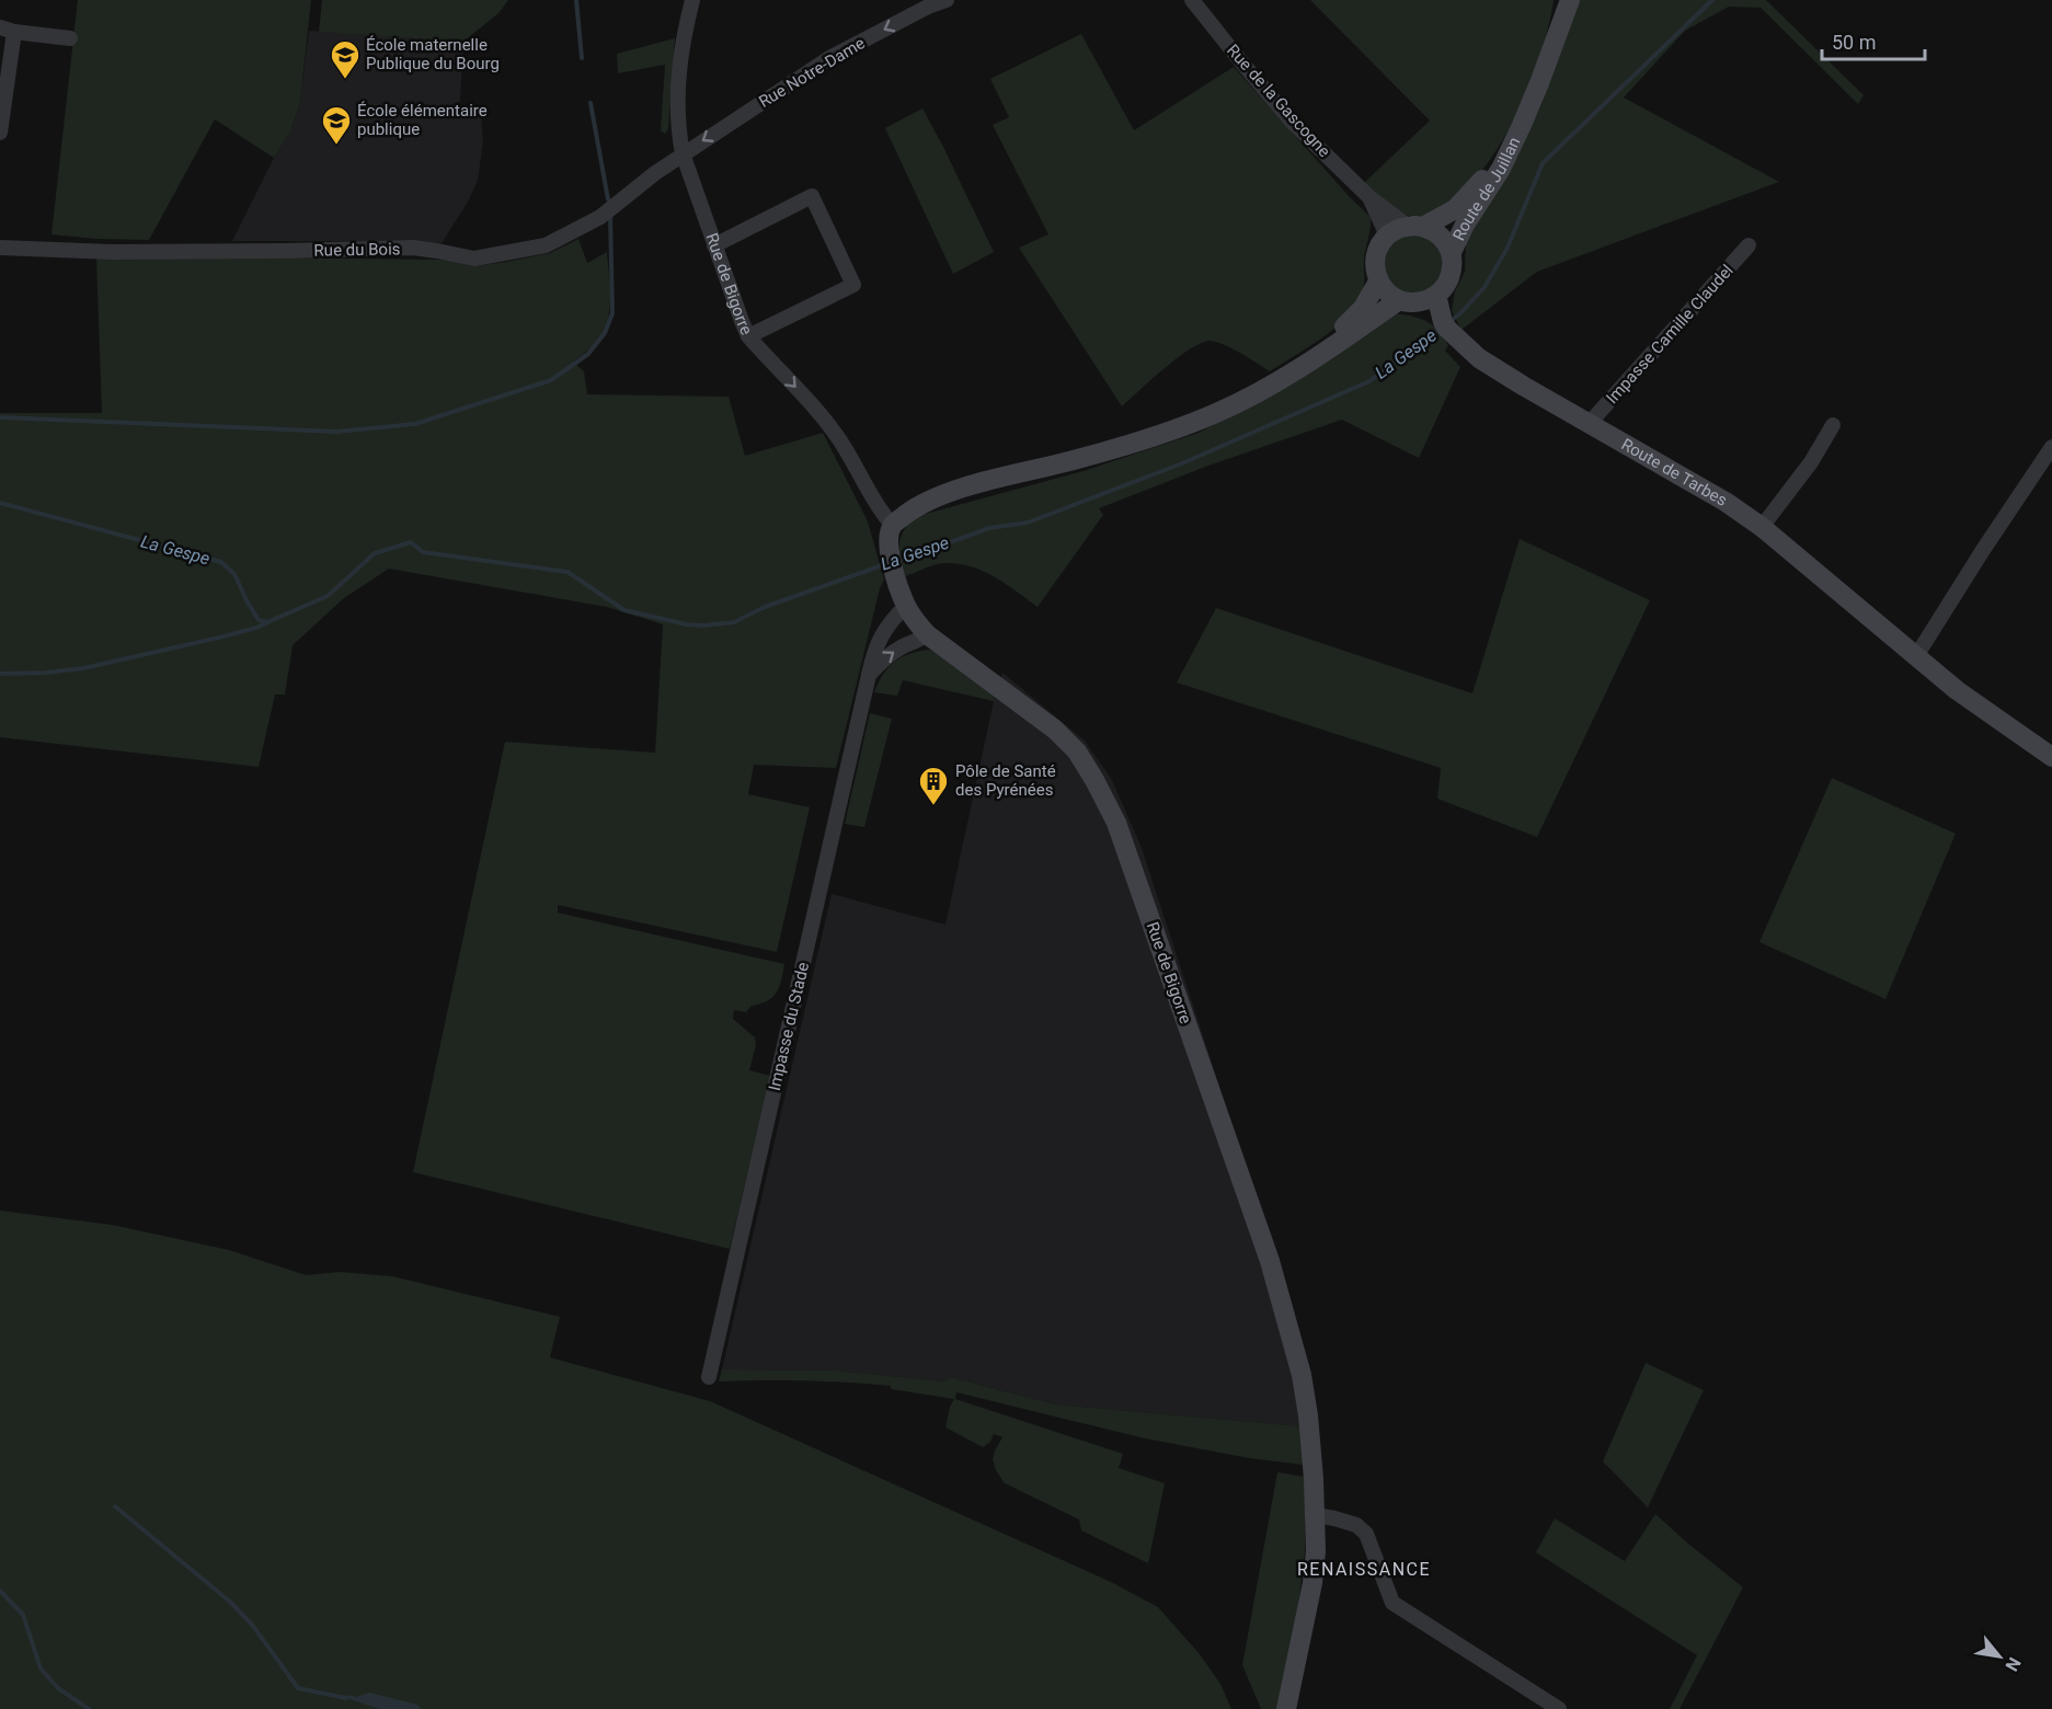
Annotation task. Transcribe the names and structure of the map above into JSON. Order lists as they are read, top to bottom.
{
  "streets": {
    "main road": ["Route de Juillan", "Rue de Bigorre", "Route de Tarbes"],
    "street": [
      "Rue Notre-Dame",
      "Rue de la Gascogne",
      "Rue du Bois",
      "Impasse Camille Claudel",
      "Impasse du Stade"
    ]
  },
  "crossings": [
    ["Rue Notre-Dame", "Rue du Bois"],
    ["Rue Notre-Dame", "Rue de Bigorre"],
    ["Rue de la Gascogne", "Route de Juillan"],
    ["Rue de la Gascogne", "Route de Tarbes"],
    ["Route de Juillan", "Route de Tarbes"],
    ["Rue du Bois", "Rue de Bigorre"],
    ["Rue de Bigorre", "Impasse du Stade"],
    ["Impasse Camille Claudel", "Route de Tarbes"]
  ],
  "one_way": ["Rue Notre-Dame"],
  "districts": ["RENAISSANCE"],
  "water": ["La Gespe"],
  "places": {
    "school or university": ["École maternelle Publique du Bourg", "École élémentaire publique"],
    "building": ["Pôle de Santé des Pyrénées"]
  },
  "scale_bar": "50 m",
  "north": "bottom right"
}
